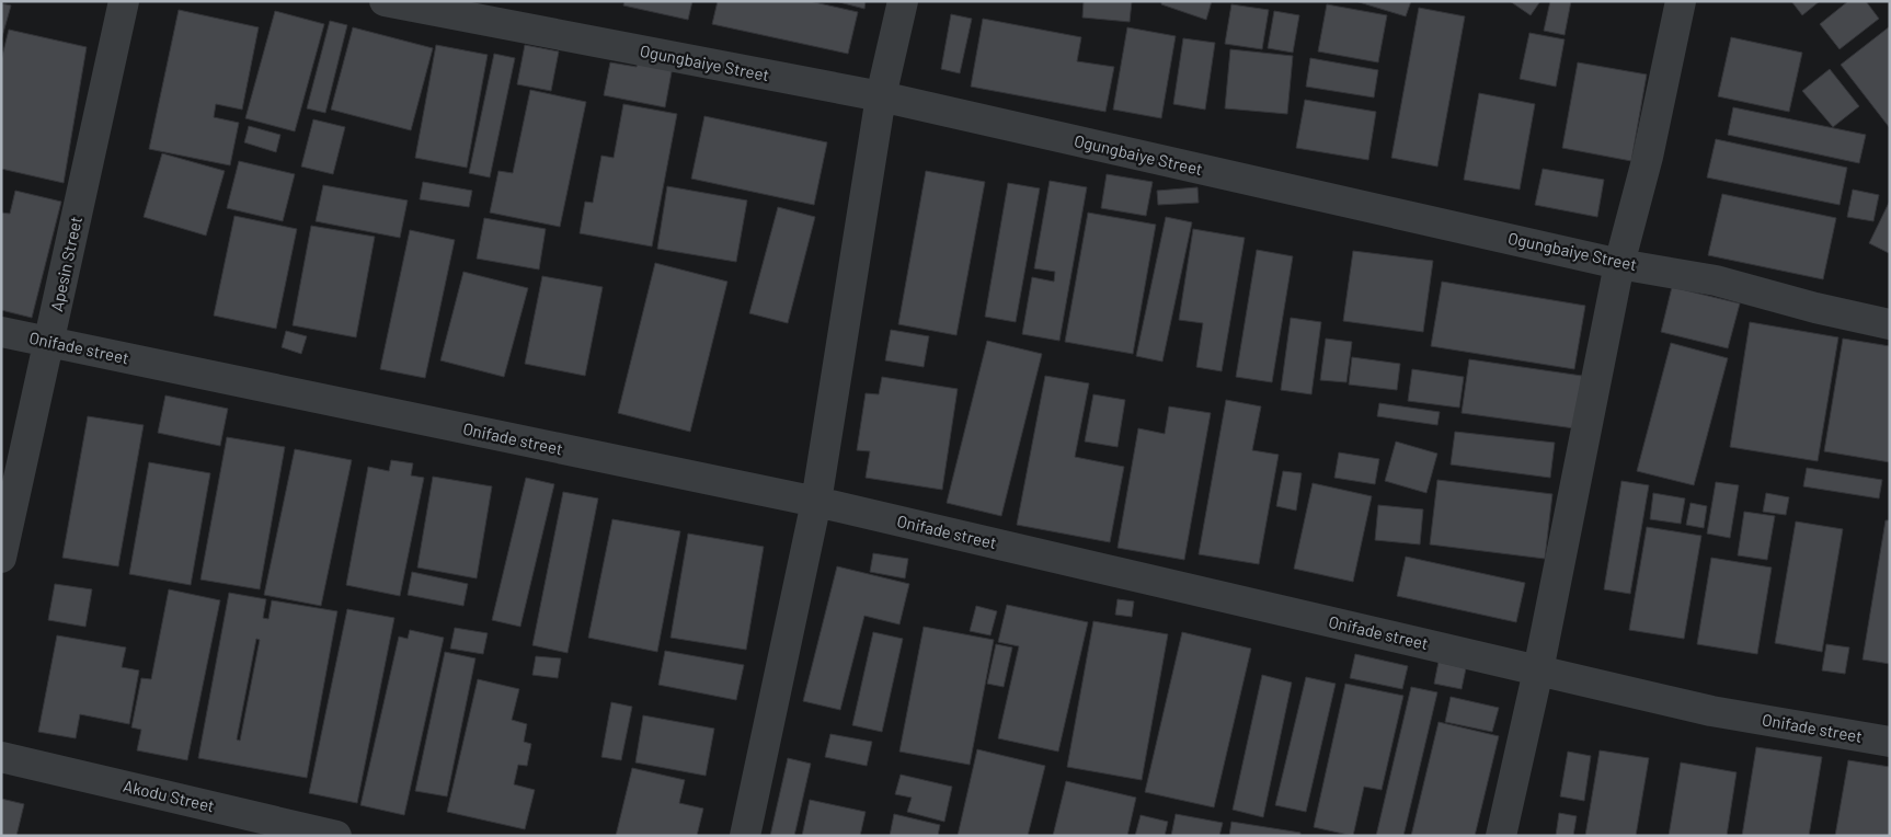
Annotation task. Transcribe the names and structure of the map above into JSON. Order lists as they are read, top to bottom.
{
  "streets": {
    "street": [
      "Ogungbaiye Street",
      "Apesin Street",
      "Onifade street",
      "Akodu Street"
    ]
  },
  "crossings": [
    ["Apesin Street", "Onifade street"]
  ]
}
